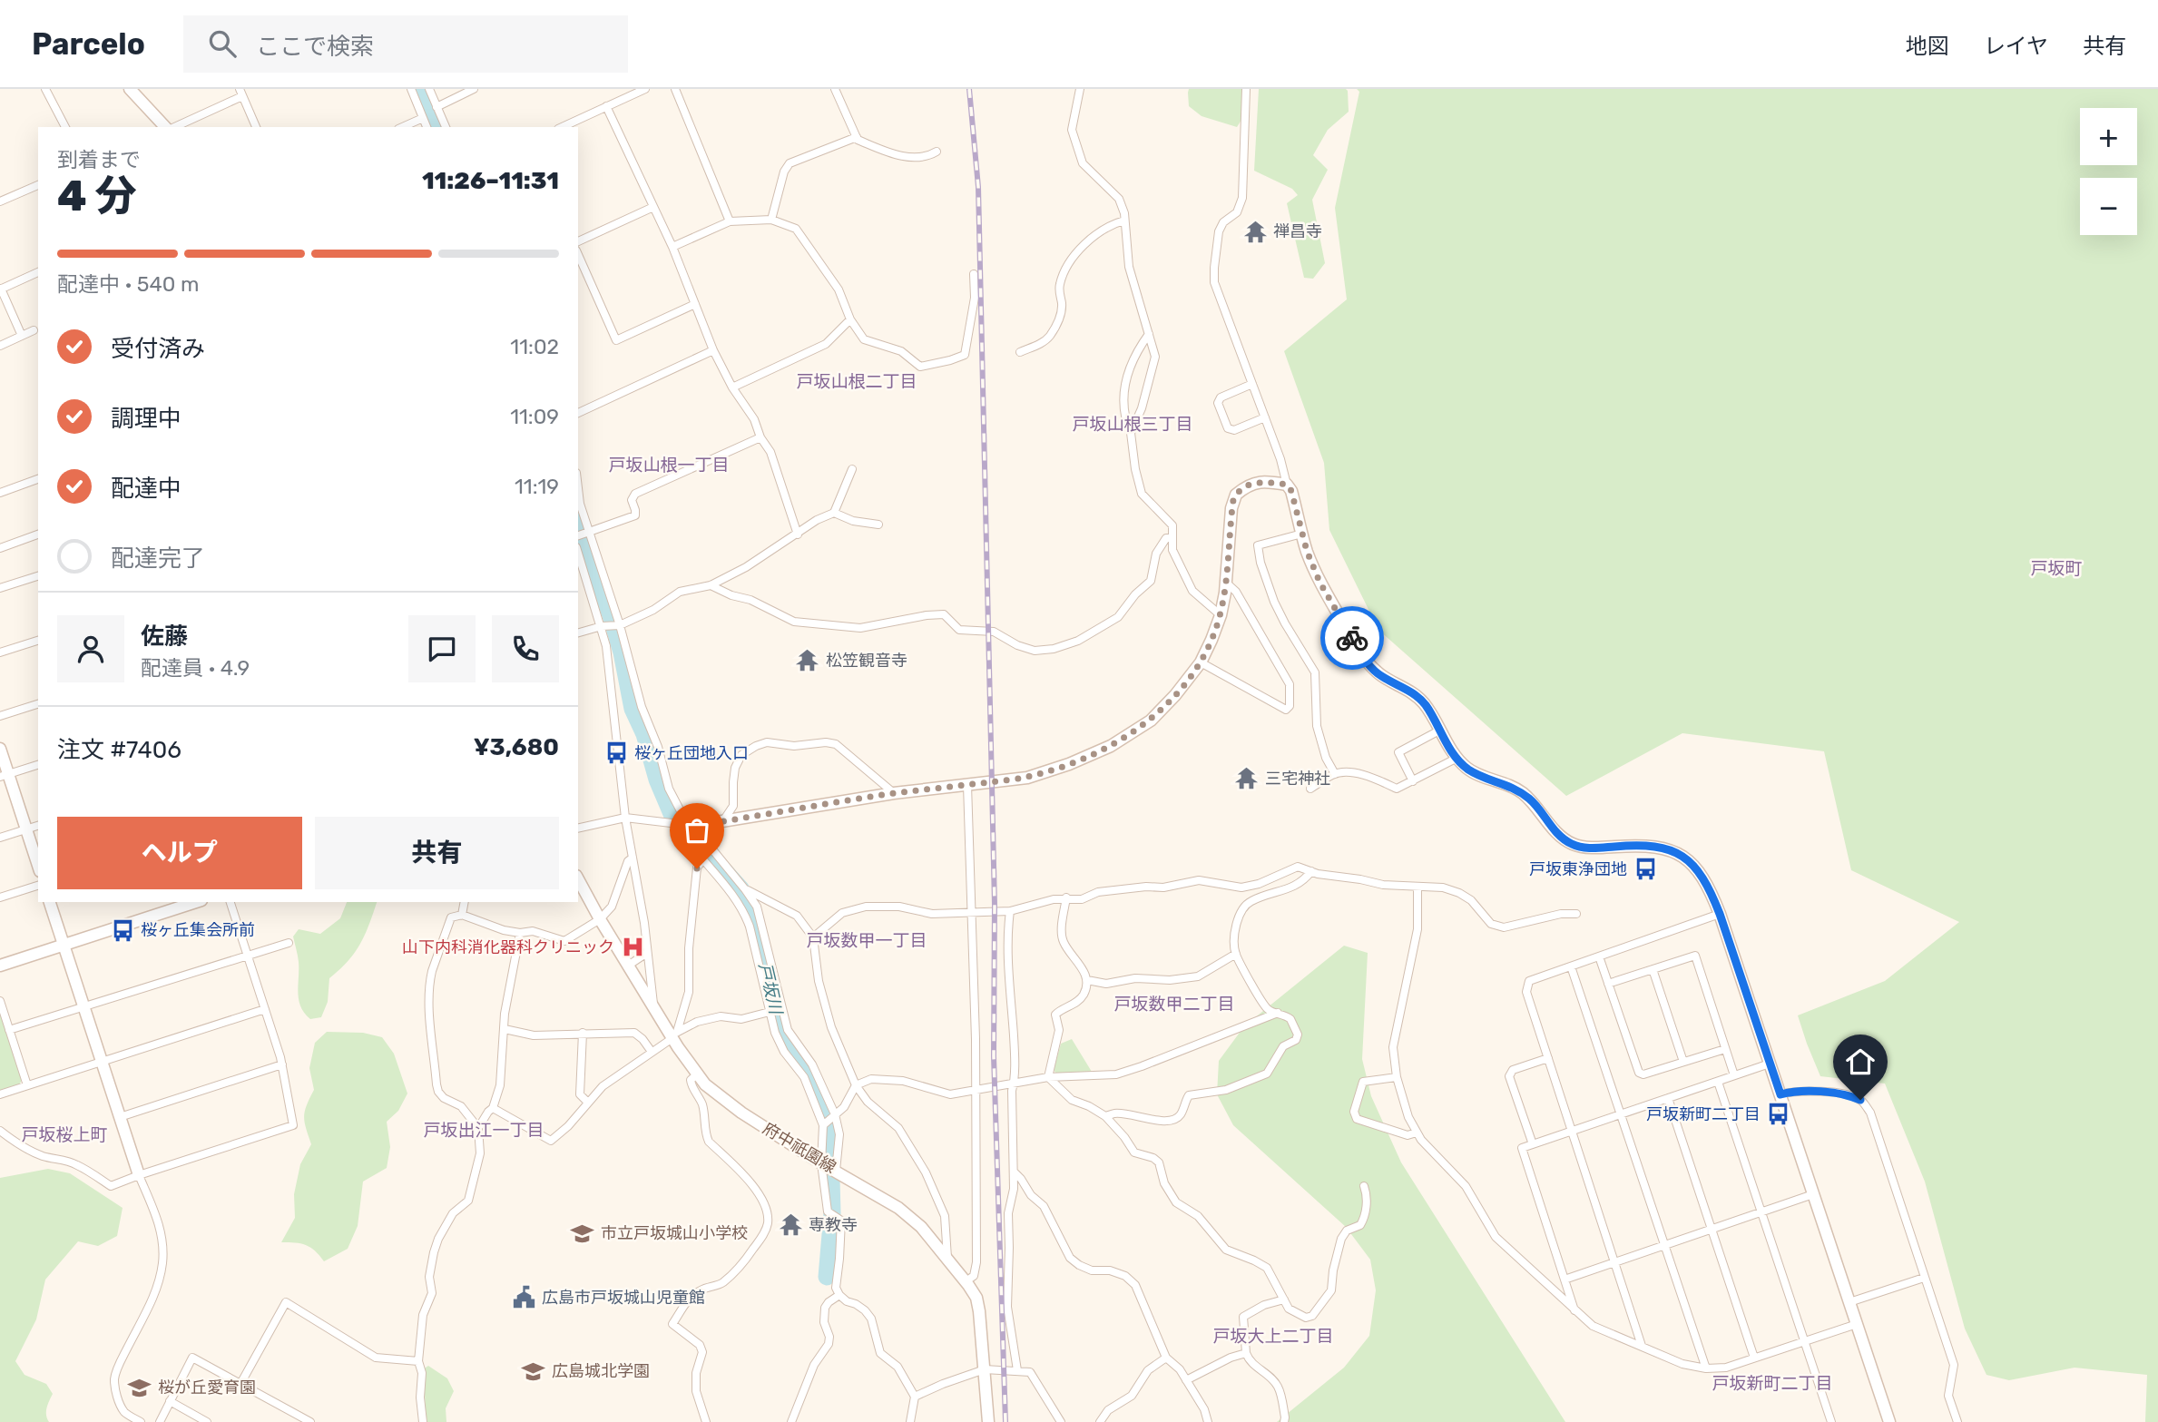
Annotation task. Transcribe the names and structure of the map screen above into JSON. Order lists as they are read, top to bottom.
{
  "streets": {
    "street": ["府中祇園線"]
  },
  "districts": [
    "戸坂山根二丁目",
    "戸坂山根三丁目",
    "戸坂山根一丁目",
    "戸坂町",
    "戸坂数甲一丁目",
    "戸坂数甲二丁目",
    "戸坂出江一丁目",
    "戸坂桜上町",
    "戸坂大上二丁目",
    "戸坂新町二丁目"
  ],
  "water": ["戸坂川"],
  "places": {
    "temple": [
      "禅昌寺",
      "松笠観音寺",
      "三宅神社",
      "専教寺"
    ],
    "bus stop": [
      "桜ヶ丘団地入口",
      "戸坂東浄団地",
      "桜ヶ丘集会所前",
      "戸坂新町二丁目"
    ],
    "hospital": ["山下内科消化器科クリニック"],
    "school or university": ["市立戸坂城山小学校", "広島城北学園", "桜が丘愛育園"],
    "public building": ["広島市戸坂城山児童館"]
  },
  "page": {
    "header": "Parcelo",
    "search": "ここで検索",
    "nav": ["地図", "レイヤ", "共有"],
    "map_buttons": ["+", "−"],
    "heading": ["4 分", "到着まで", "11:26–11:31"],
    "panel": [
      "佐藤",
      "配達員 · 4.9",
      "注文 #7406",
      "¥3,680"
    ],
    "bar": "配達中 · 540 m",
    "list": [
      ["受付済み", "11:02"],
      ["調理中", "11:09"],
      ["配達中", "11:19"],
      "配達完了"
    ],
    "buttons": ["ヘルプ", "共有"]
  }
}
